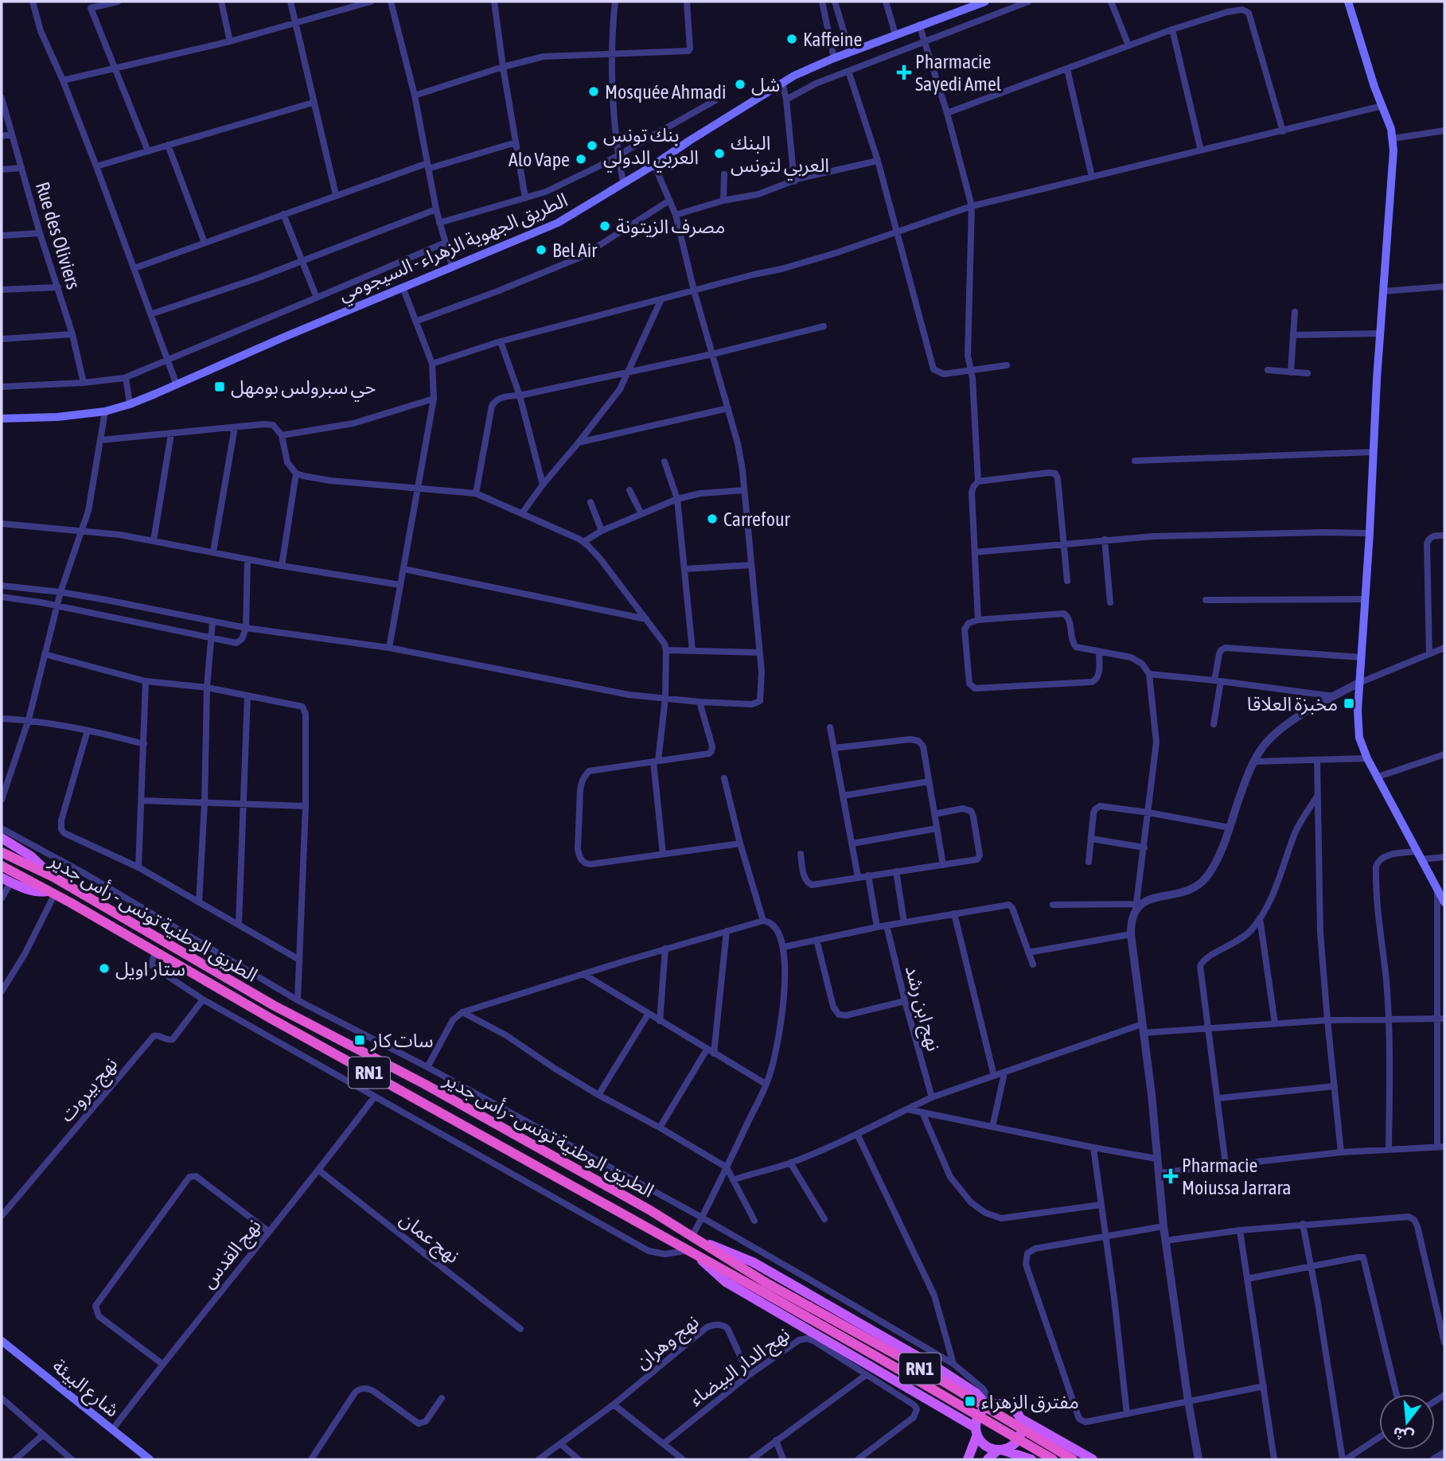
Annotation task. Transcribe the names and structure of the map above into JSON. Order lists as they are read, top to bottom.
{
  "streets": {
    "highway": ["الطريق الوطنية تونس - رأس جدير", "RN1"],
    "main road": ["الطريق الجهوية الزهراء - السيجومي", "شارع البيئة"],
    "street": [
      "Rue des Oliviers",
      "نهج ابن رشد",
      "نهج بيروت",
      "نهج عمان",
      "نهج القدس",
      "نهج وهران",
      "نهج الدار البيضاء"
    ]
  },
  "crossings": [
    ["نهج عمان", "نهج القدس"],
    ["نهج القدس", "شارع البيئة"],
    ["نهج وهران", "نهج الدار البيضاء"]
  ],
  "places": {
    "other": [
      "Kaffeine",
      "شل",
      "Mosquée Ahmadi",
      "بنك تونس العربي الدولي",
      "البنك العربي لتونس",
      "Alo Vape",
      "مصرف الزيتونة",
      "Bel Air",
      "Carrefour",
      "ستار اويل"
    ],
    "health": ["Pharmacie Sayedi Amel", "Pharmacie Moiussa Jarrara"],
    "transit": [
      "حي سبرولس بومهل",
      "مخبزة العلاقا",
      "سات كار",
      "مفترق الزهراء"
    ]
  },
  "north": "bottom"
}
